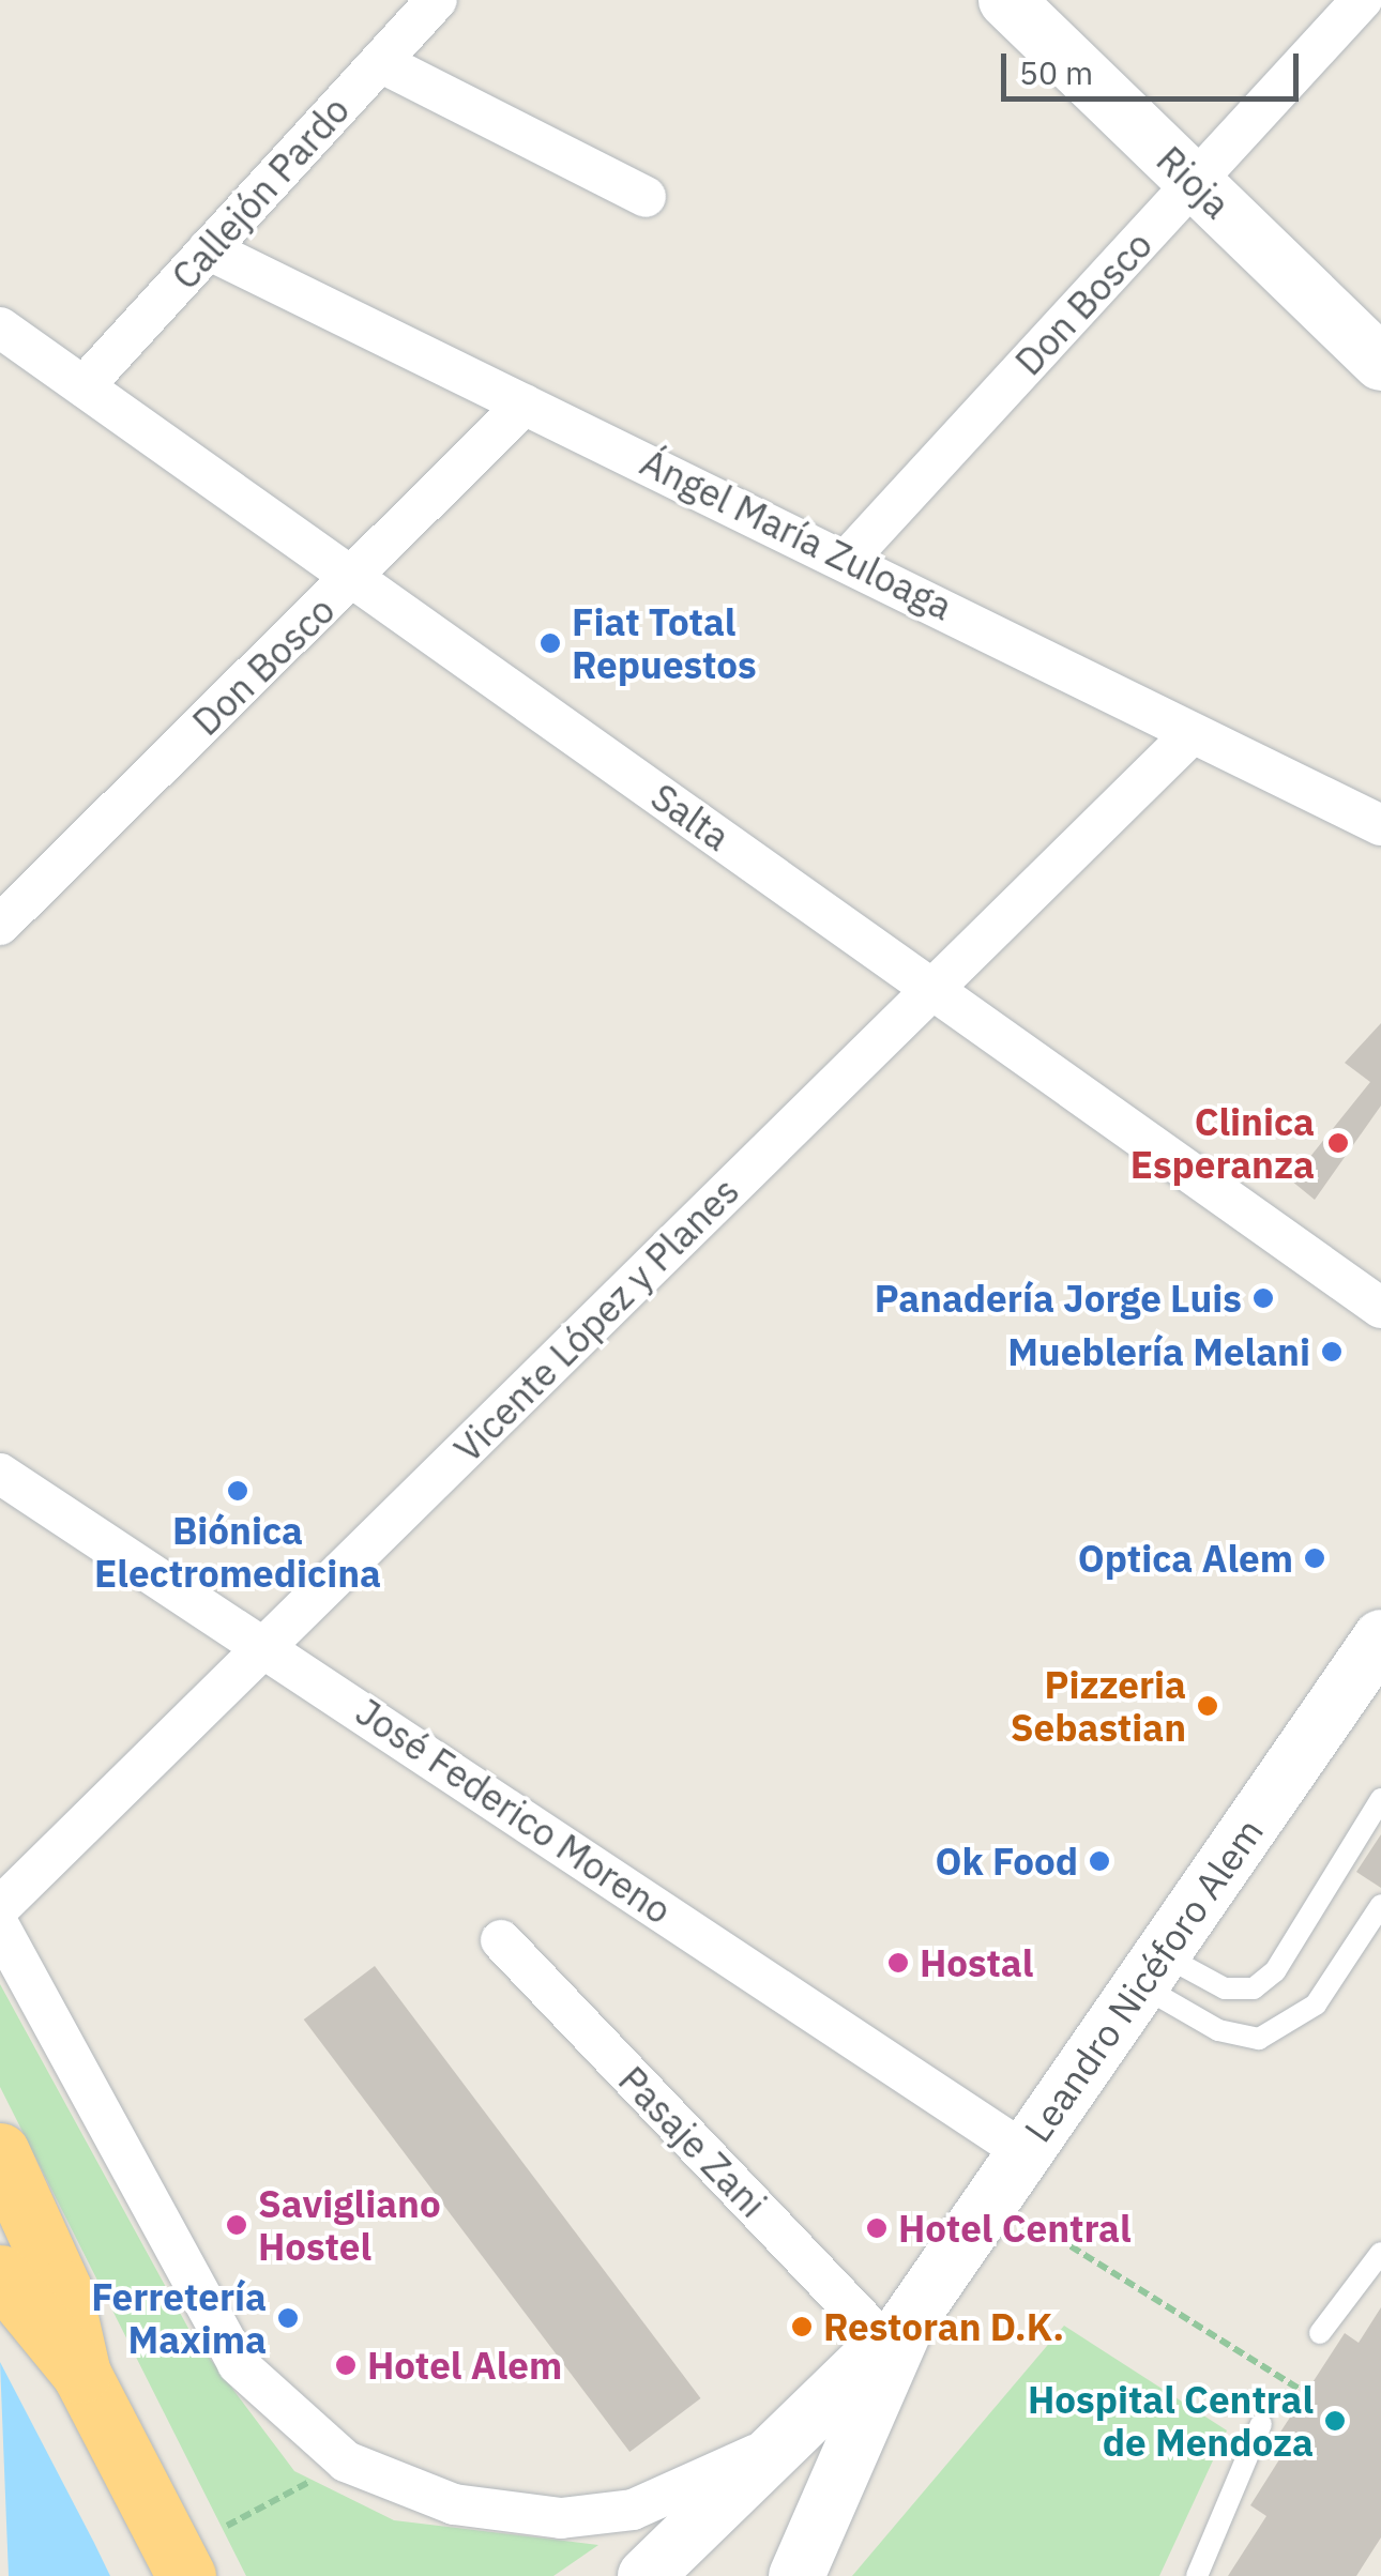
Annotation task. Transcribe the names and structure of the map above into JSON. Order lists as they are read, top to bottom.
{
  "streets": {
    "main road": ["Rioja", "Leandro Nicéforo Alem"],
    "street": [
      "Callejón Pardo",
      "Don Bosco",
      "Ángel María Zuloaga",
      "Salta",
      "Vicente López y Planes",
      "José Federico Moreno",
      "Pasaje Zani"
    ]
  },
  "crossings": [
    ["Rioja", "Don Bosco"],
    ["Callejón Pardo", "Ángel María Zuloaga"],
    ["Callejón Pardo", "Salta"],
    ["Don Bosco", "Ángel María Zuloaga"],
    ["Don Bosco", "Salta"],
    ["Ángel María Zuloaga", "Vicente López y Planes"],
    ["Salta", "Vicente López y Planes"],
    ["Vicente López y Planes", "José Federico Moreno"],
    ["José Federico Moreno", "Leandro Nicéforo Alem"],
    ["Leandro Nicéforo Alem", "Pasaje Zani"]
  ],
  "places": [
    "Fiat Total Repuestos",
    "Clinica Esperanza",
    "Panadería Jorge Luis",
    "Mueblería Melani",
    "Biónica Electromedicina",
    "Optica Alem",
    "Pizzeria Sebastian",
    "Ok Food",
    "Hostal",
    "Savigliano Hostel",
    "Hotel Central",
    "Ferretería Maxima",
    "Restoran D.K.",
    "Hotel Alem",
    "Hospital Central de Mendoza"
  ],
  "scale_bar": "50 m"
}
